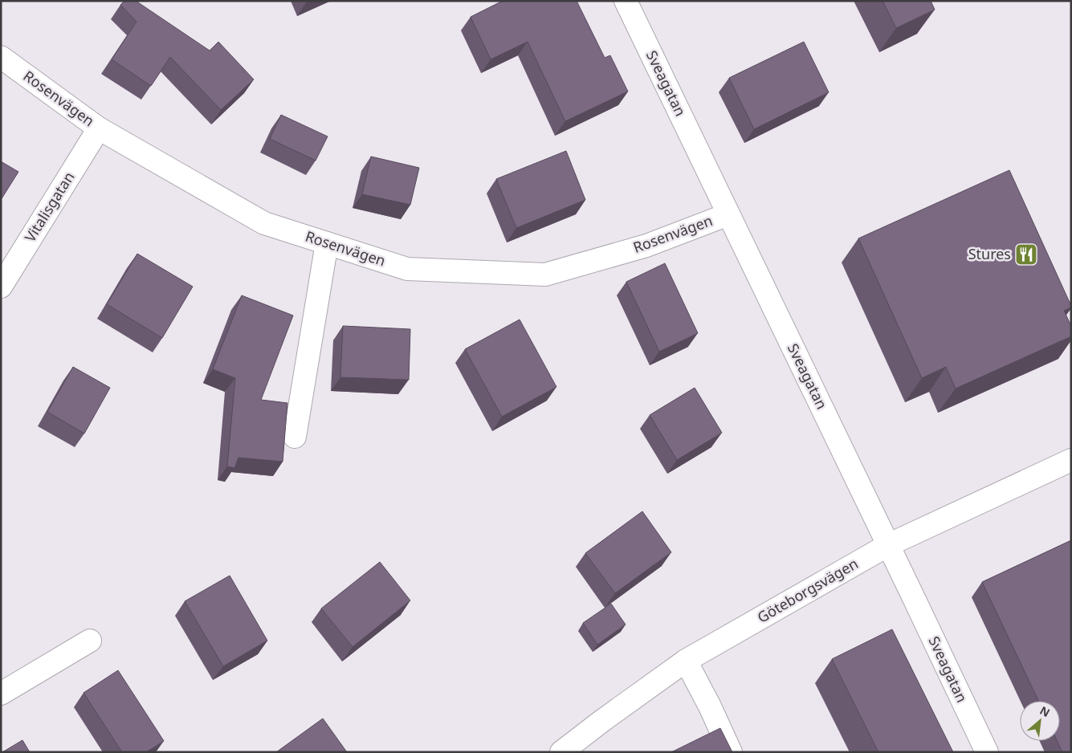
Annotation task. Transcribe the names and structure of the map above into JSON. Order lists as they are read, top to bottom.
{
  "streets": {
    "street": [
      "Sveagatan",
      "Rosenvägen",
      "Vitalisgatan",
      "Göteborgsvägen"
    ]
  },
  "crossings": [
    ["Sveagatan", "Rosenvägen"],
    ["Sveagatan", "Göteborgsvägen"],
    ["Rosenvägen", "Vitalisgatan"]
  ],
  "places": {
    "restaurant": ["Stures"]
  },
  "north": "top right"
}
